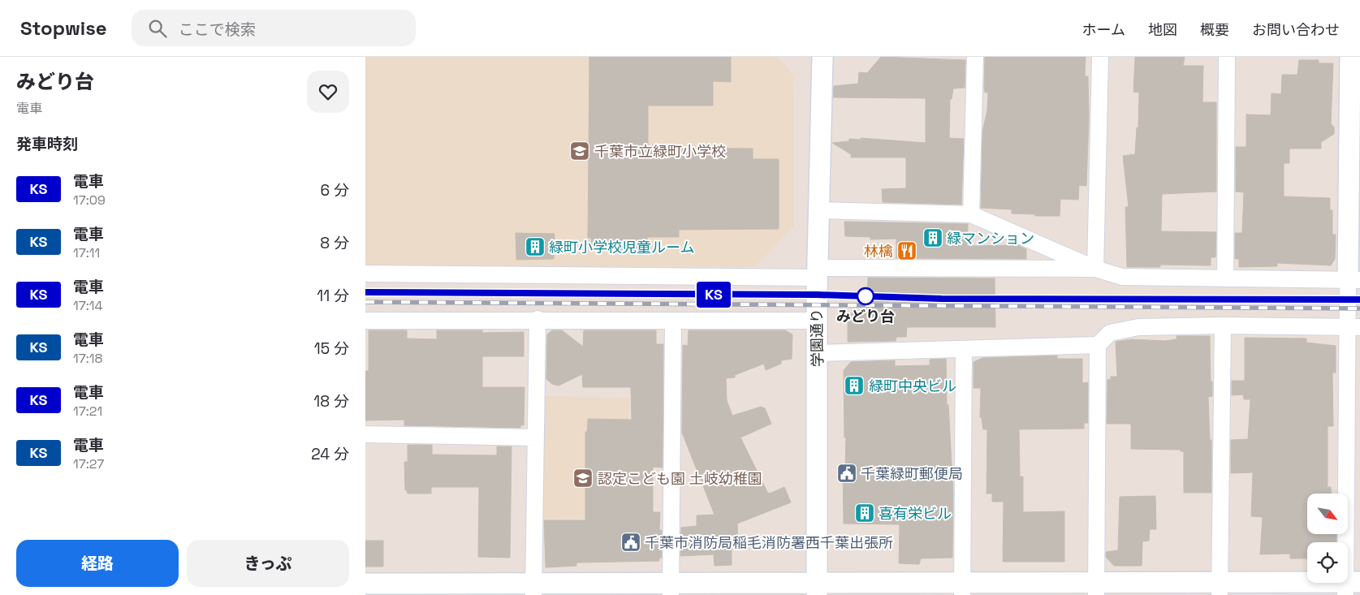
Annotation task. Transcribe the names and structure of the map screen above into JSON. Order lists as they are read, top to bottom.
{
  "streets": {
    "street": ["学園通り"]
  },
  "places": {
    "school or university": ["千葉市立緑町小学校", "認定こども園 土岐幼稚園"],
    "building": [
      "緑マンション",
      "緑町小学校児童ルーム",
      "緑町中央ビル",
      "喜有栄ビル"
    ],
    "restaurant": ["林檎"],
    "other": ["みどり台"],
    "public building": ["千葉緑町郵便局", "千葉市消防局稲毛消防署西千葉出張所"]
  },
  "north": "bottom right",
  "page": {
    "header": "Stopwise",
    "search": "ここで検索",
    "nav": [
      "ホーム",
      "地図",
      "概要",
      "お問い合わせ"
    ],
    "heading": [
      ["みどり台", "電車"],
      "発車時刻"
    ],
    "on_map": "KS",
    "list": [
      {
        "mark": "KS",
        "name": "電車",
        "note": "17:09",
        "value": "6 分"
      },
      {
        "mark": "KS",
        "name": "電車",
        "note": "17:11",
        "value": "8 分"
      },
      {
        "mark": "KS",
        "name": "電車",
        "note": "17:14",
        "value": "11 分"
      },
      {
        "mark": "KS",
        "name": "電車",
        "note": "17:18",
        "value": "15 分"
      },
      {
        "mark": "KS",
        "name": "電車",
        "note": "17:21",
        "value": "18 分"
      },
      {
        "mark": "KS",
        "name": "電車",
        "note": "17:27",
        "value": "24 分"
      }
    ],
    "buttons": ["経路", "きっぷ"]
  }
}
